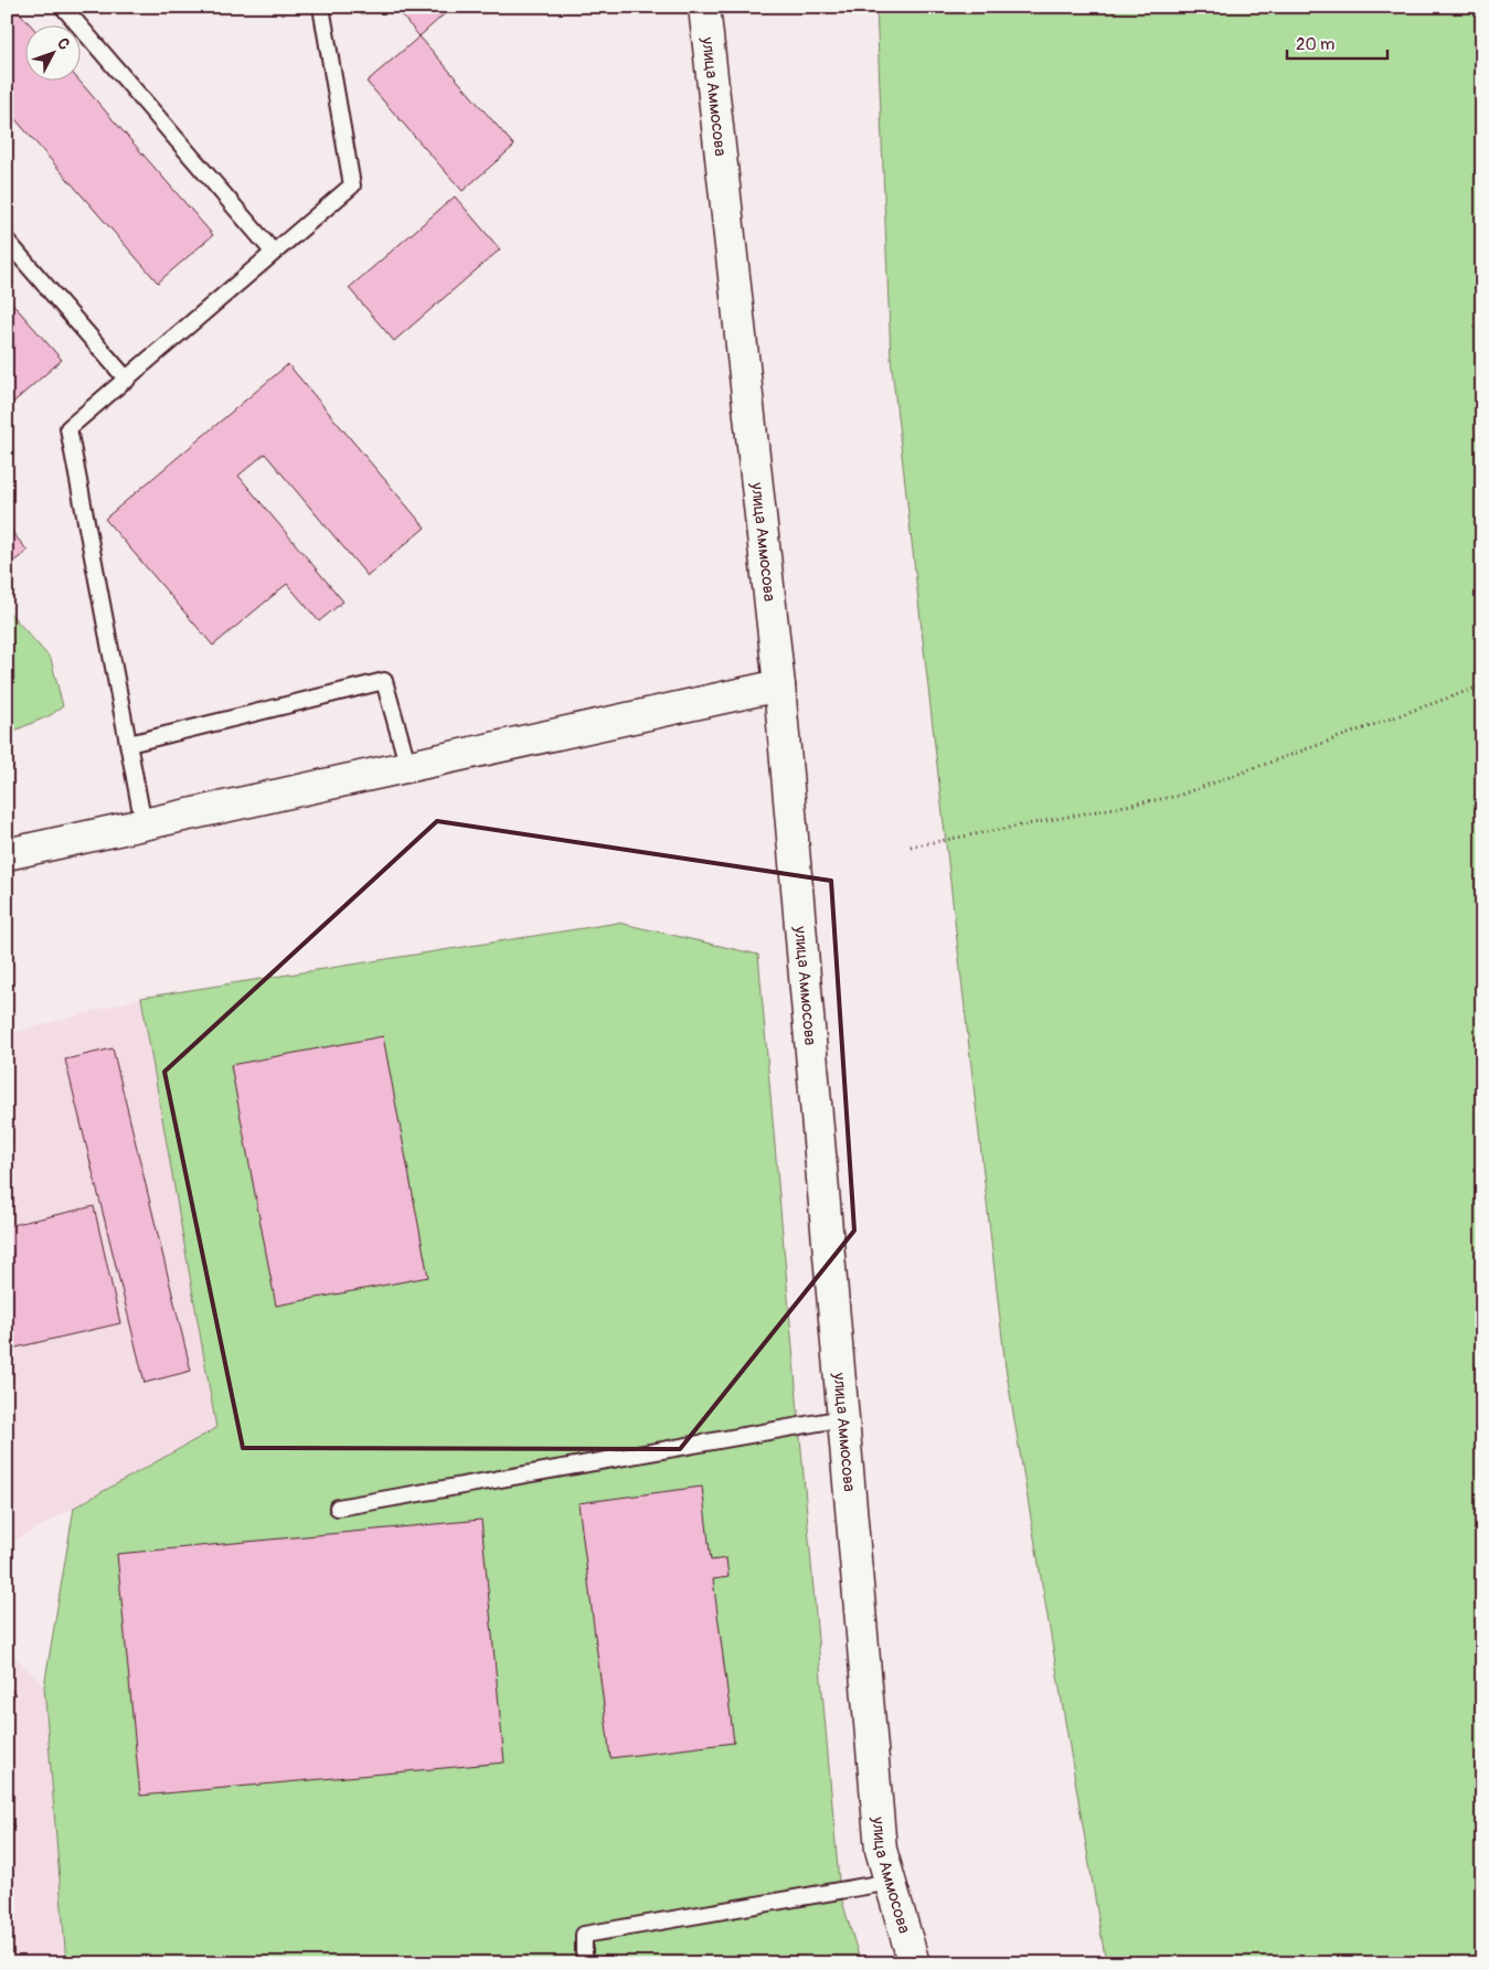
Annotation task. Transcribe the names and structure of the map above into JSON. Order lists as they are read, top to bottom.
{
  "streets": {
    "street": ["улица Аммосова"]
  },
  "scale_bar": "20 m",
  "north": "top right"
}
